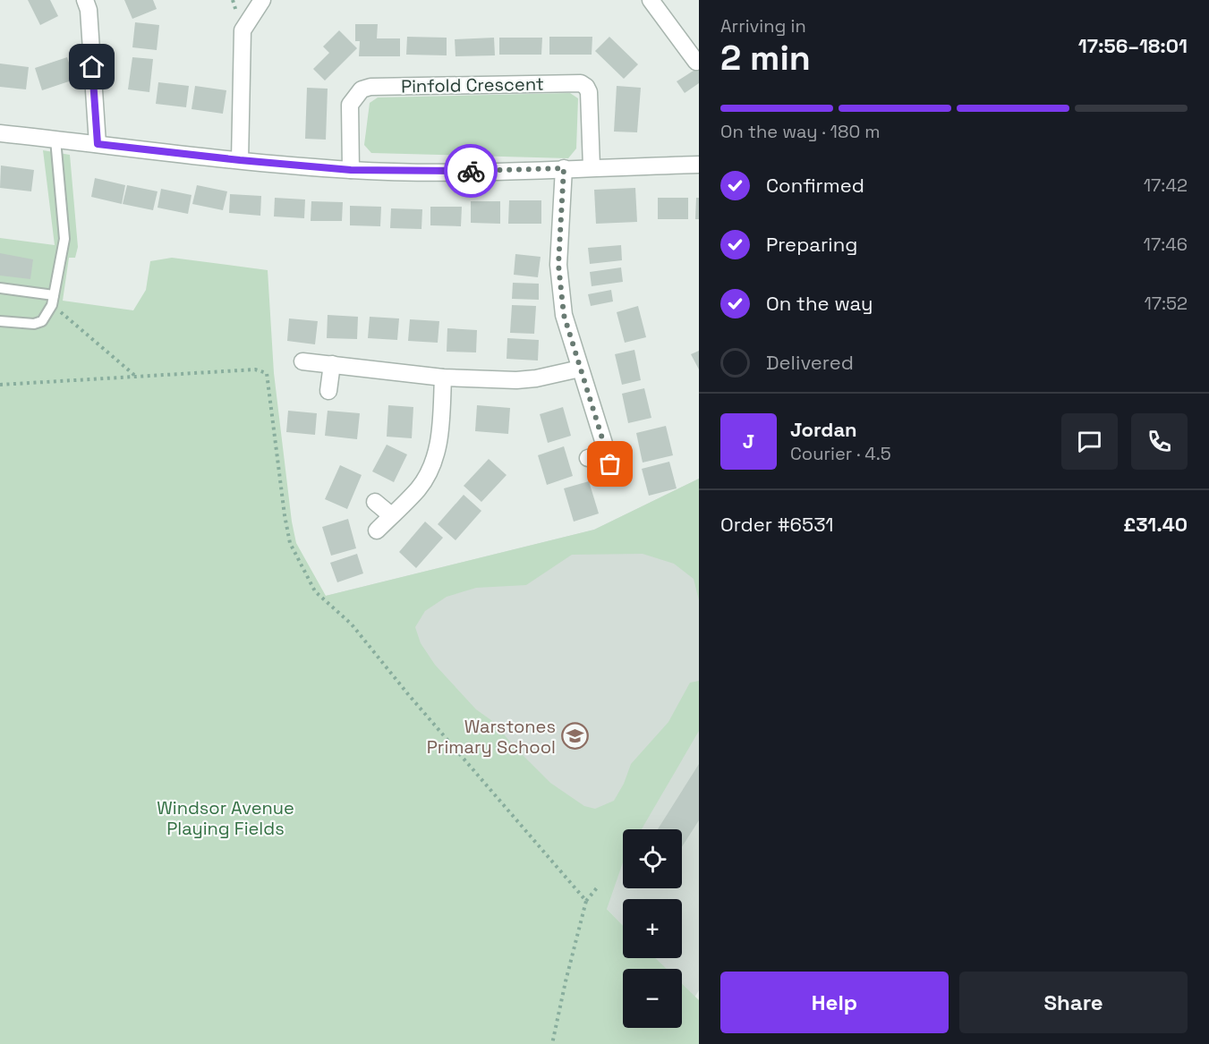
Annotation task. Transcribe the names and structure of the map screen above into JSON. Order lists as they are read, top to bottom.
{
  "streets": {
    "street": ["Pinfold Crescent"]
  },
  "parks": ["Windsor Avenue Playing Fields"],
  "places": {
    "school or university": ["Warstones Primary School"]
  },
  "page": {
    "heading": ["2 min", "Arriving in", "17:56–18:01"],
    "panel": [
      "Jordan",
      "Courier · 4.5",
      "Order #6531",
      "£31.40"
    ],
    "bar": "On the way · 180 m",
    "list": [
      ["Confirmed", "17:42"],
      ["Preparing", "17:46"],
      ["On the way", "17:52"],
      "Delivered"
    ],
    "round": "J",
    "map_buttons": ["+", "−"],
    "buttons": ["Help", "Share"]
  }
}
